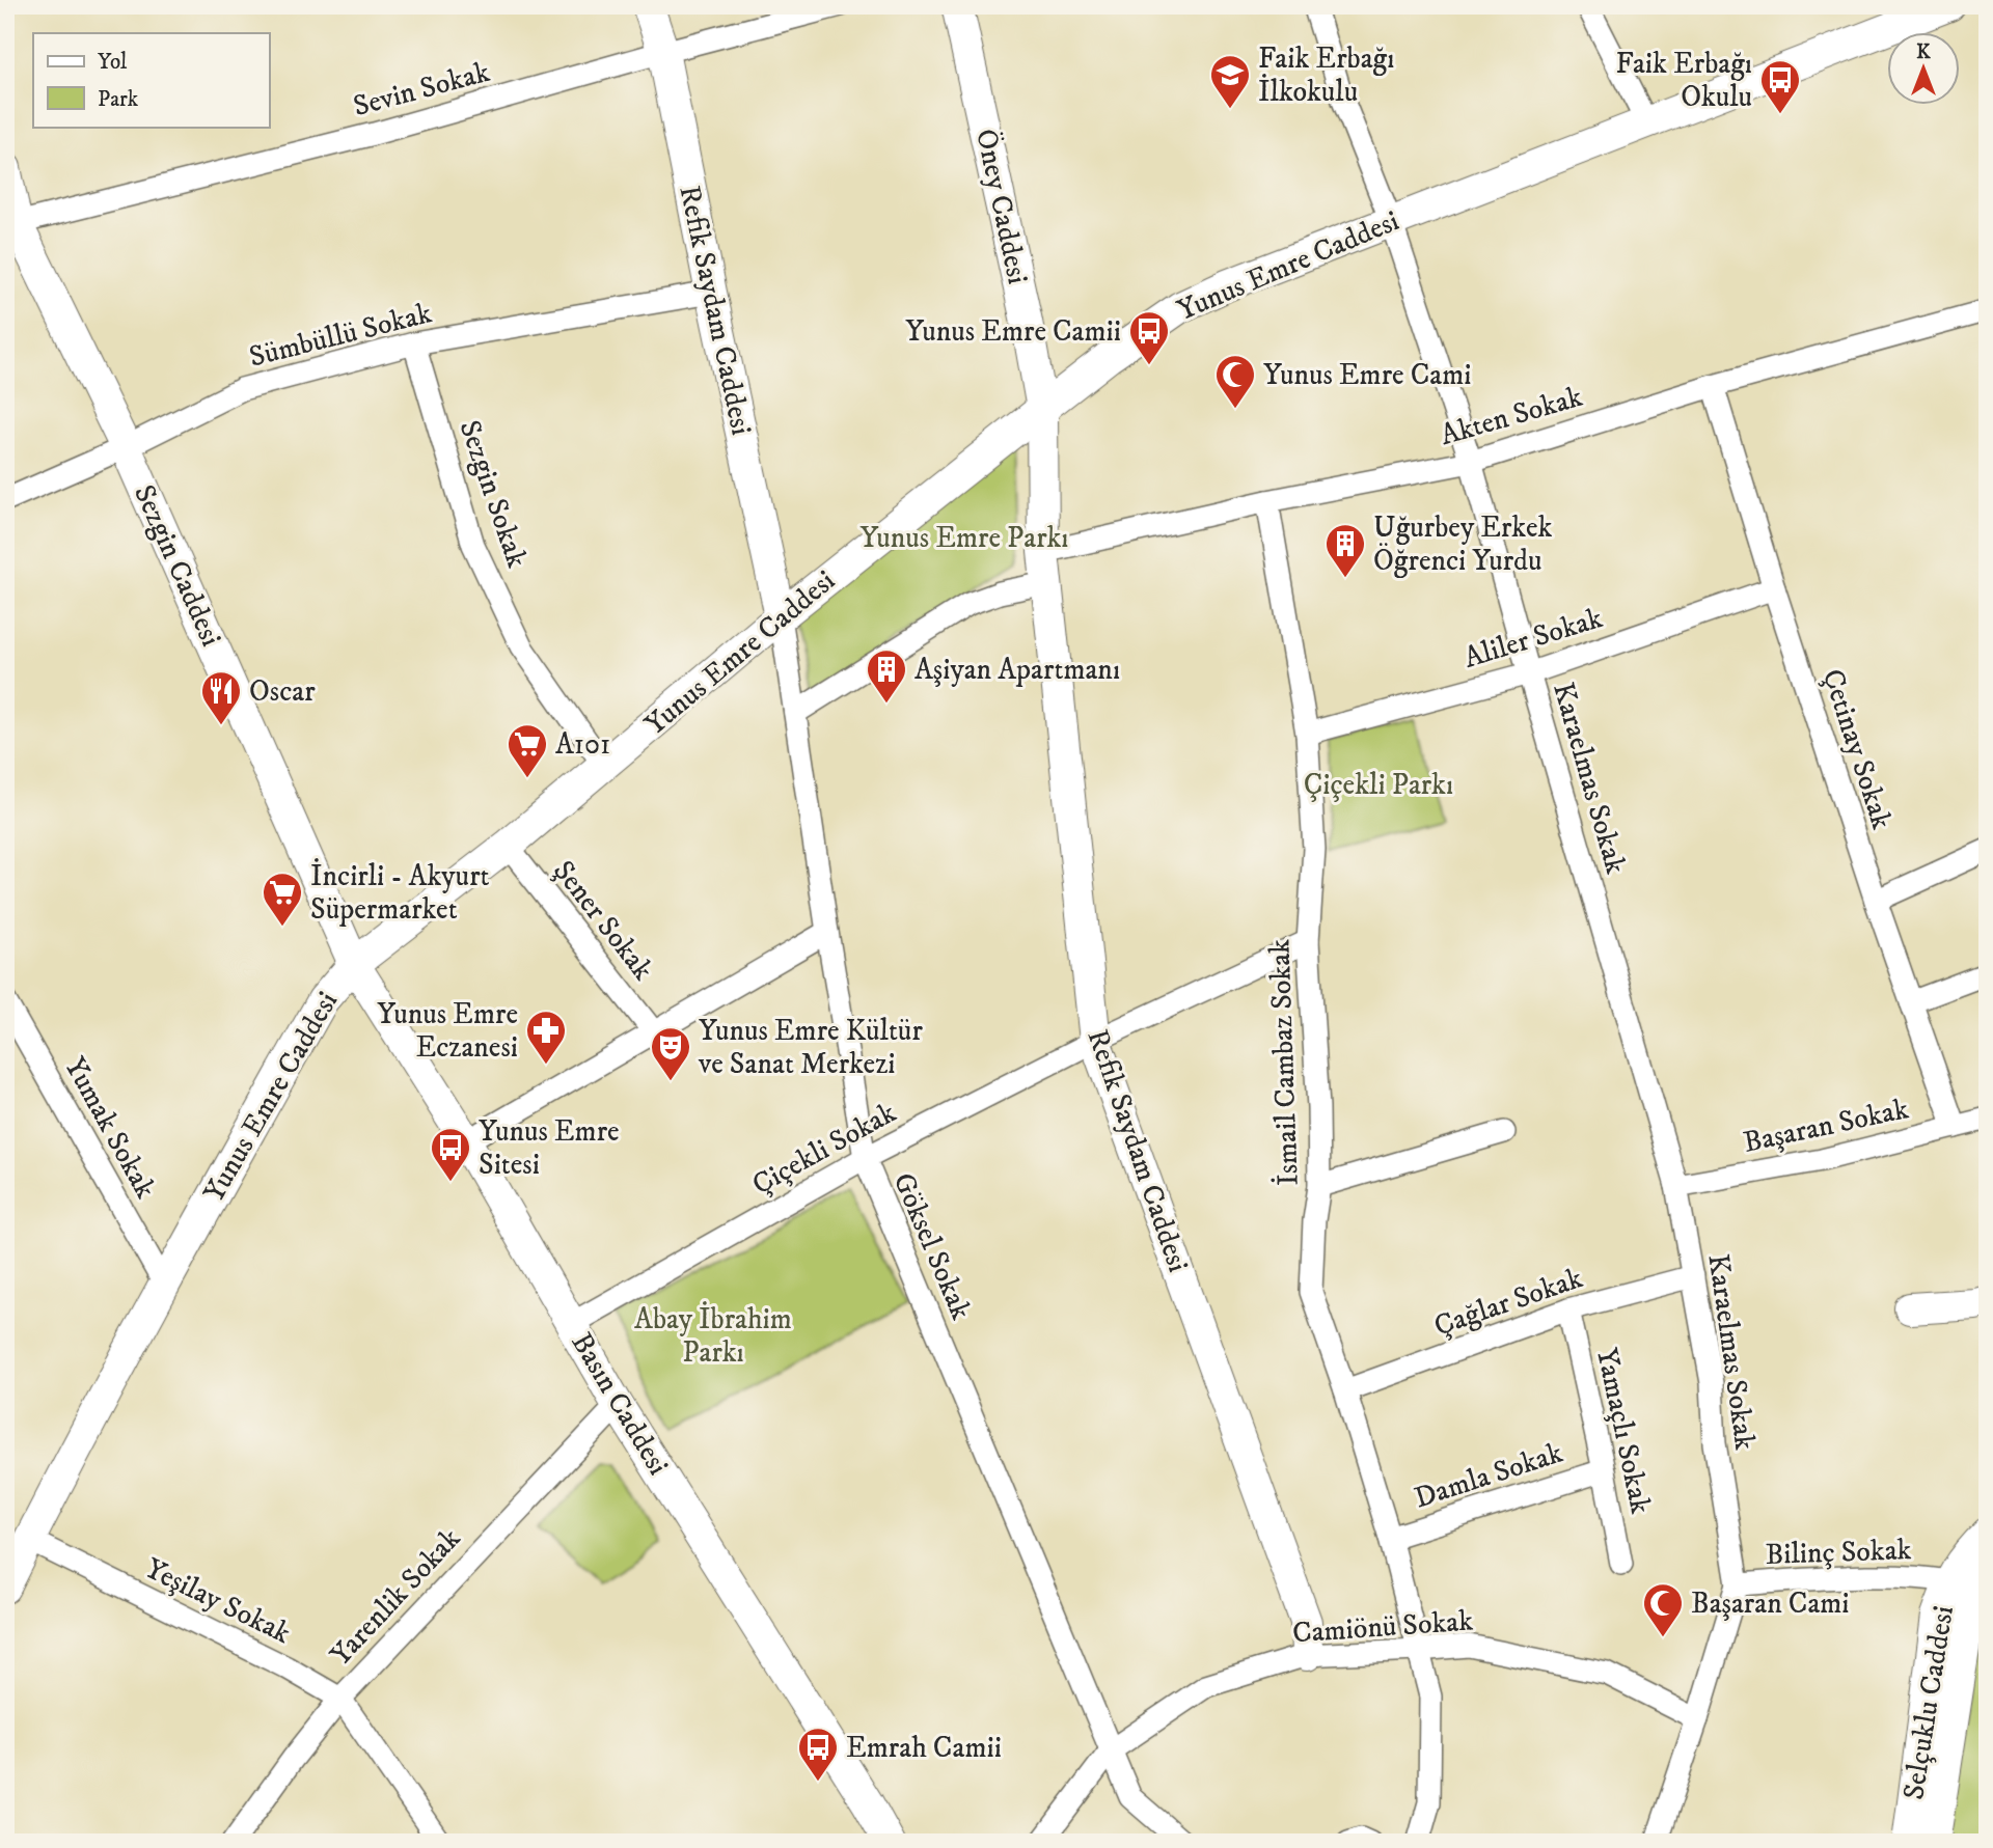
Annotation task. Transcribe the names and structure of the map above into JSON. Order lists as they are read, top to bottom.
{
  "streets": {
    "street": [
      "Sevin Sokak",
      "Öney Caddesi",
      "Yunus Emre Caddesi",
      "Refik Saydam Caddesi",
      "Sümbüllü Sokak",
      "Akten Sokak",
      "Sezgin Sokak",
      "Sezgin Caddesi",
      "Aliler Sokak",
      "Çetinay Sokak",
      "Karaelmas Sokak",
      "Şener Sokak",
      "İsmail Cambaz Sokak",
      "Başaran Sokak",
      "Yumak Sokak",
      "Çiçekli Sokak",
      "Göksel Sokak",
      "Çağlar Sokak",
      "Basın Caddesi",
      "Yamaçlı Sokak",
      "Damla Sokak",
      "Bilinç Sokak",
      "Yarenlik Sokak",
      "Yeşilay Sokak",
      "Camiönü Sokak",
      "Selçuklu Caddesi"
    ]
  },
  "crossings": [
    ["Sevin Sokak", "Refik Saydam Caddesi"],
    ["Sevin Sokak", "Sezgin Caddesi"],
    ["Öney Caddesi", "Yunus Emre Caddesi"],
    ["Öney Caddesi", "Refik Saydam Caddesi"],
    ["Yunus Emre Caddesi", "Refik Saydam Caddesi"],
    ["Yunus Emre Caddesi", "Sezgin Sokak"],
    ["Yunus Emre Caddesi", "Sezgin Caddesi"],
    ["Yunus Emre Caddesi", "Karaelmas Sokak"],
    ["Yunus Emre Caddesi", "Şener Sokak"],
    ["Yunus Emre Caddesi", "Yumak Sokak"],
    ["Yunus Emre Caddesi", "Göksel Sokak"],
    ["Yunus Emre Caddesi", "Basın Caddesi"],
    ["Yunus Emre Caddesi", "Yeşilay Sokak"],
    ["Refik Saydam Caddesi", "Sümbüllü Sokak"],
    ["Refik Saydam Caddesi", "Akten Sokak"],
    ["Refik Saydam Caddesi", "Çiçekli Sokak"],
    ["Refik Saydam Caddesi", "Göksel Sokak"],
    ["Refik Saydam Caddesi", "Camiönü Sokak"],
    ["Sümbüllü Sokak", "Sezgin Sokak"],
    ["Sümbüllü Sokak", "Sezgin Caddesi"],
    ["Akten Sokak", "Çetinay Sokak"],
    ["Akten Sokak", "Karaelmas Sokak"],
    ["Akten Sokak", "İsmail Cambaz Sokak"],
    ["Akten Sokak", "Göksel Sokak"],
    ["Sezgin Caddesi", "Basın Caddesi"],
    ["Aliler Sokak", "Çetinay Sokak"],
    ["Aliler Sokak", "Karaelmas Sokak"],
    ["Aliler Sokak", "İsmail Cambaz Sokak"],
    ["Çetinay Sokak", "Başaran Sokak"],
    ["Karaelmas Sokak", "Başaran Sokak"],
    ["Karaelmas Sokak", "Çağlar Sokak"],
    ["Karaelmas Sokak", "Bilinç Sokak"],
    ["İsmail Cambaz Sokak", "Çiçekli Sokak"],
    ["İsmail Cambaz Sokak", "Çağlar Sokak"],
    ["İsmail Cambaz Sokak", "Damla Sokak"],
    ["İsmail Cambaz Sokak", "Camiönü Sokak"],
    ["Çiçekli Sokak", "Göksel Sokak"],
    ["Çiçekli Sokak", "Basın Caddesi"],
    ["Göksel Sokak", "Camiönü Sokak"],
    ["Çağlar Sokak", "Yamaçlı Sokak"],
    ["Basın Caddesi", "Yarenlik Sokak"],
    ["Yamaçlı Sokak", "Damla Sokak"],
    ["Bilinç Sokak", "Camiönü Sokak"],
    ["Bilinç Sokak", "Selçuklu Caddesi"],
    ["Yarenlik Sokak", "Yeşilay Sokak"]
  ],
  "parks": ["Yunus Emre Parkı", "Çiçekli Parkı", "Abay İbrahim Parkı"],
  "places": {
    "school or university": ["Faik Erbağı İlkokulu"],
    "bus stop": [
      "Faik Erbağı Okulu",
      "Yunus Emre Camii",
      "Yunus Emre Sitesi",
      "Emrah Camii"
    ],
    "mosque": ["Yunus Emre Cami", "Başaran Cami"],
    "building": ["Uğurbey Erkek Öğrenci Yurdu", "Aşiyan Apartmanı"],
    "restaurant": ["Oscar"],
    "supermarket": ["A101", "İncirli - Akyurt Süpermarket"],
    "pharmacy": ["Yunus Emre Eczanesi"],
    "theatre": ["Yunus Emre Kültür ve Sanat Merkezi"]
  },
  "legend": ["Yol", "Park"],
  "north": "top"
}
